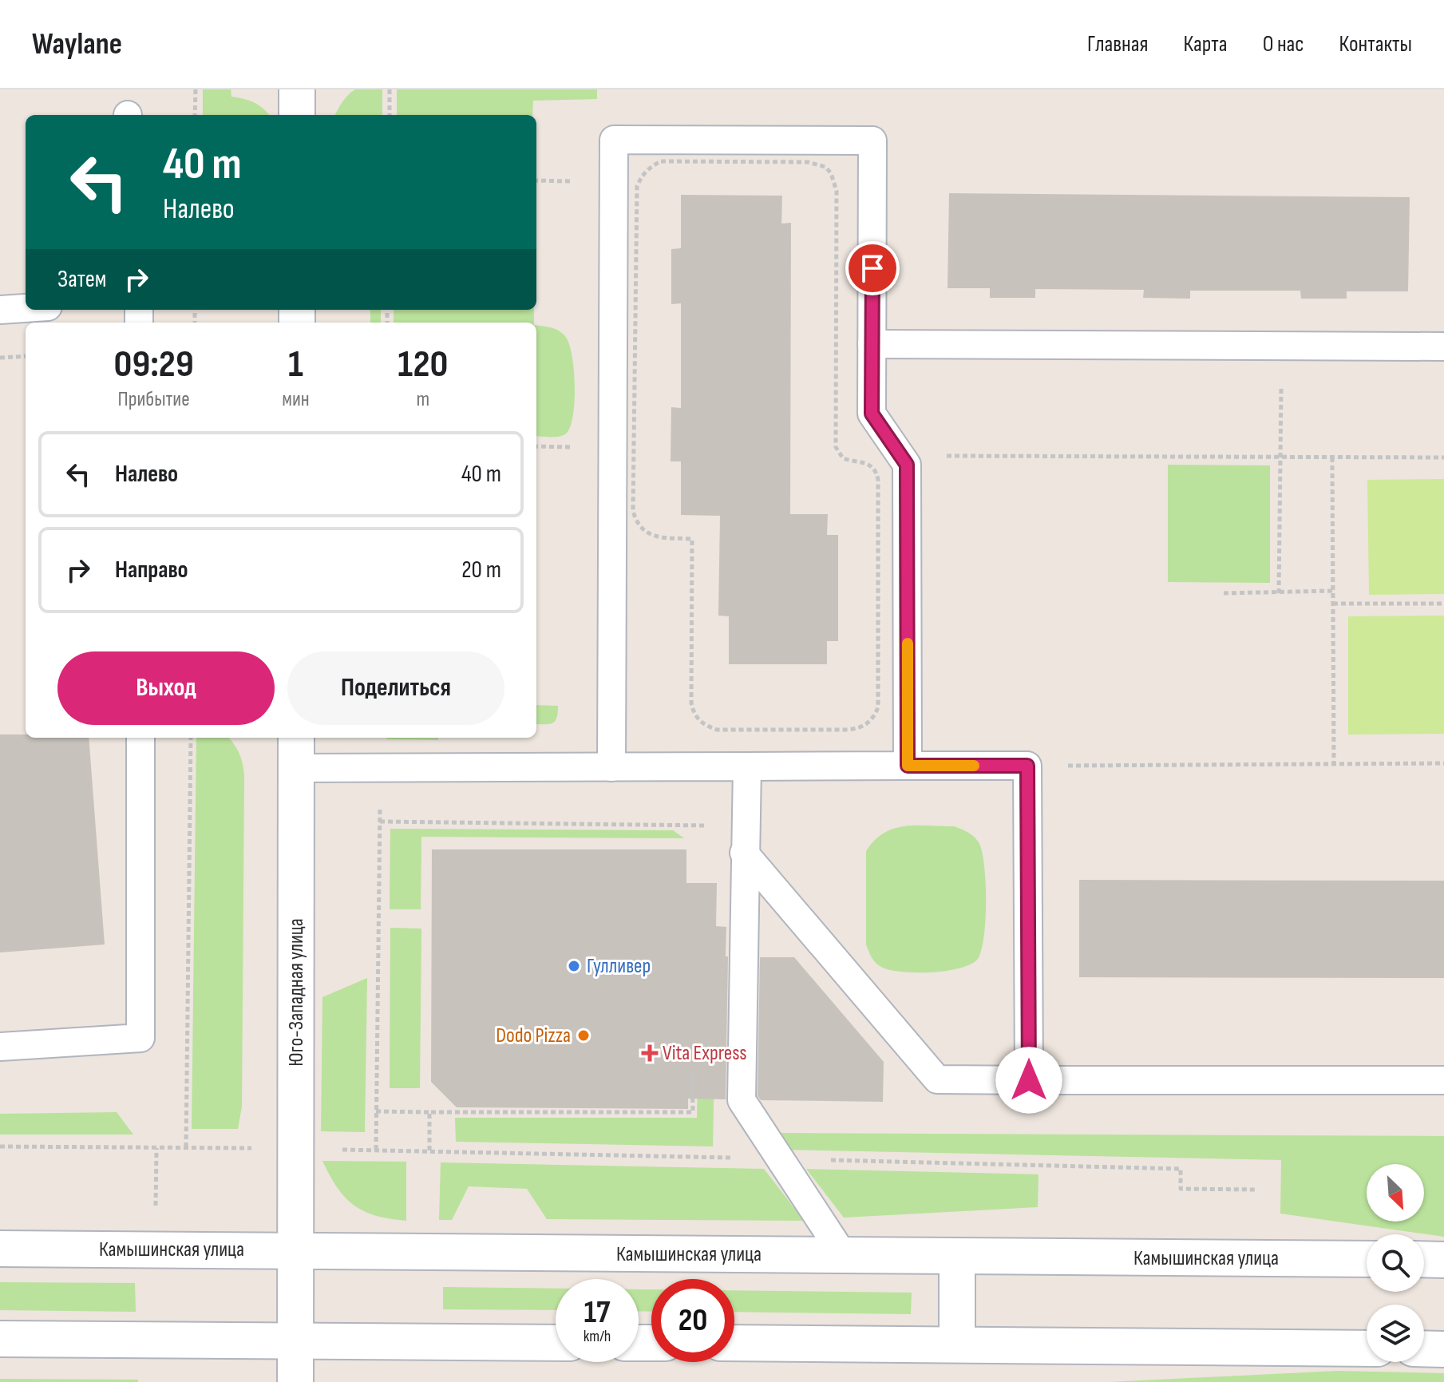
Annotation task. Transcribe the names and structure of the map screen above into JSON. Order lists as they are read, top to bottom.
{
  "streets": {
    "street": ["Юго-Западная улица", "Камышинская улица"]
  },
  "crossings": [
    ["Юго-Западная улица", "Камышинская улица"]
  ],
  "places": {
    "other": ["Гулливер", "Dodo Pizza"],
    "health": ["Vita Express"]
  },
  "north": "bottom right",
  "page": {
    "header": "Waylane",
    "nav": [
      "Главная",
      "Карта",
      "О нас",
      "Контакты"
    ],
    "turn": ["40 m", "Налево"],
    "then": "Затем",
    "eta": [
      "09:29",
      "Прибытие",
      "1",
      "мин",
      "120",
      "m"
    ],
    "list": [
      {
        "name": "Налево",
        "value": "40 m"
      },
      {
        "name": "Направо",
        "value": "20 m"
      }
    ],
    "buttons": ["Выход", "Поделиться"],
    "speed": "17 km/h",
    "limit": "20"
  }
}
